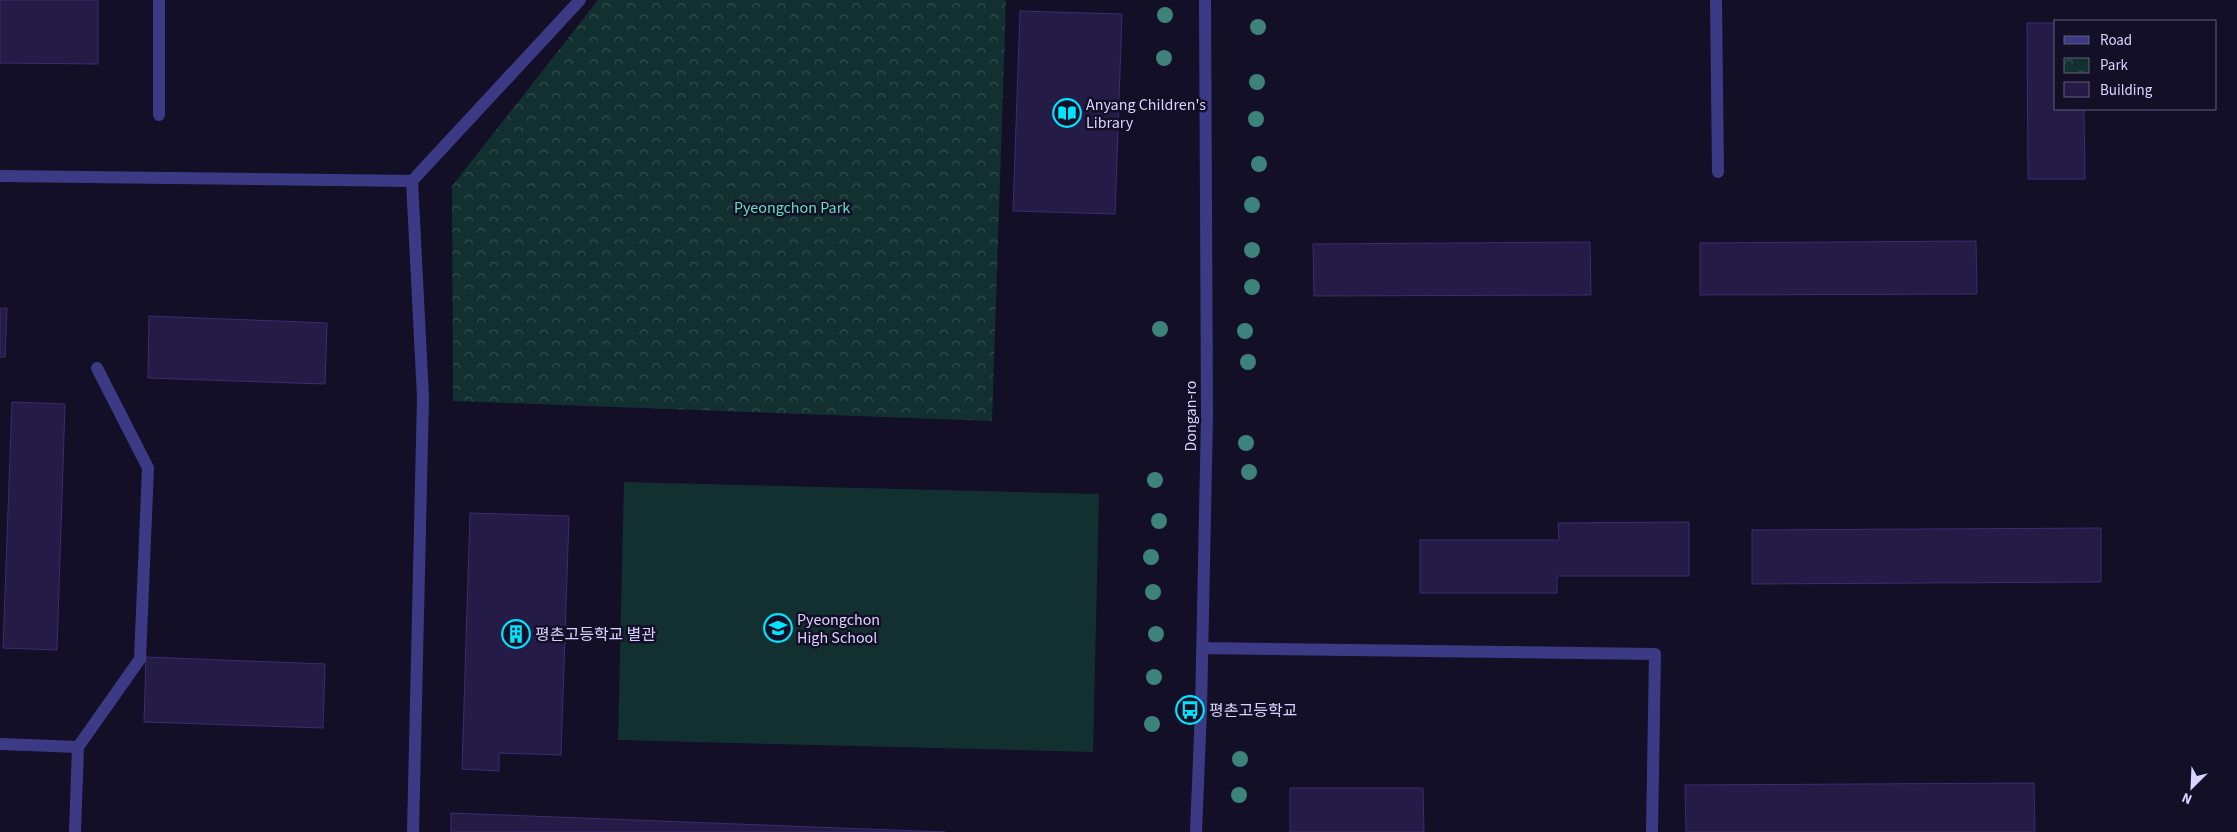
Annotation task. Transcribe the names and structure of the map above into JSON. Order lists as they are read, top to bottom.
{
  "streets": {
    "street": ["Dongan-ro"]
  },
  "parks": ["Pyeongchon Park"],
  "places": {
    "library": ["Anyang Children's Library"],
    "school or university": ["Pyeongchon High School"],
    "building": ["평촌고등학교 별관"],
    "bus stop": ["평촌고등학교"]
  },
  "legend": ["Road", "Park", "Building"],
  "north": "bottom left"
}
